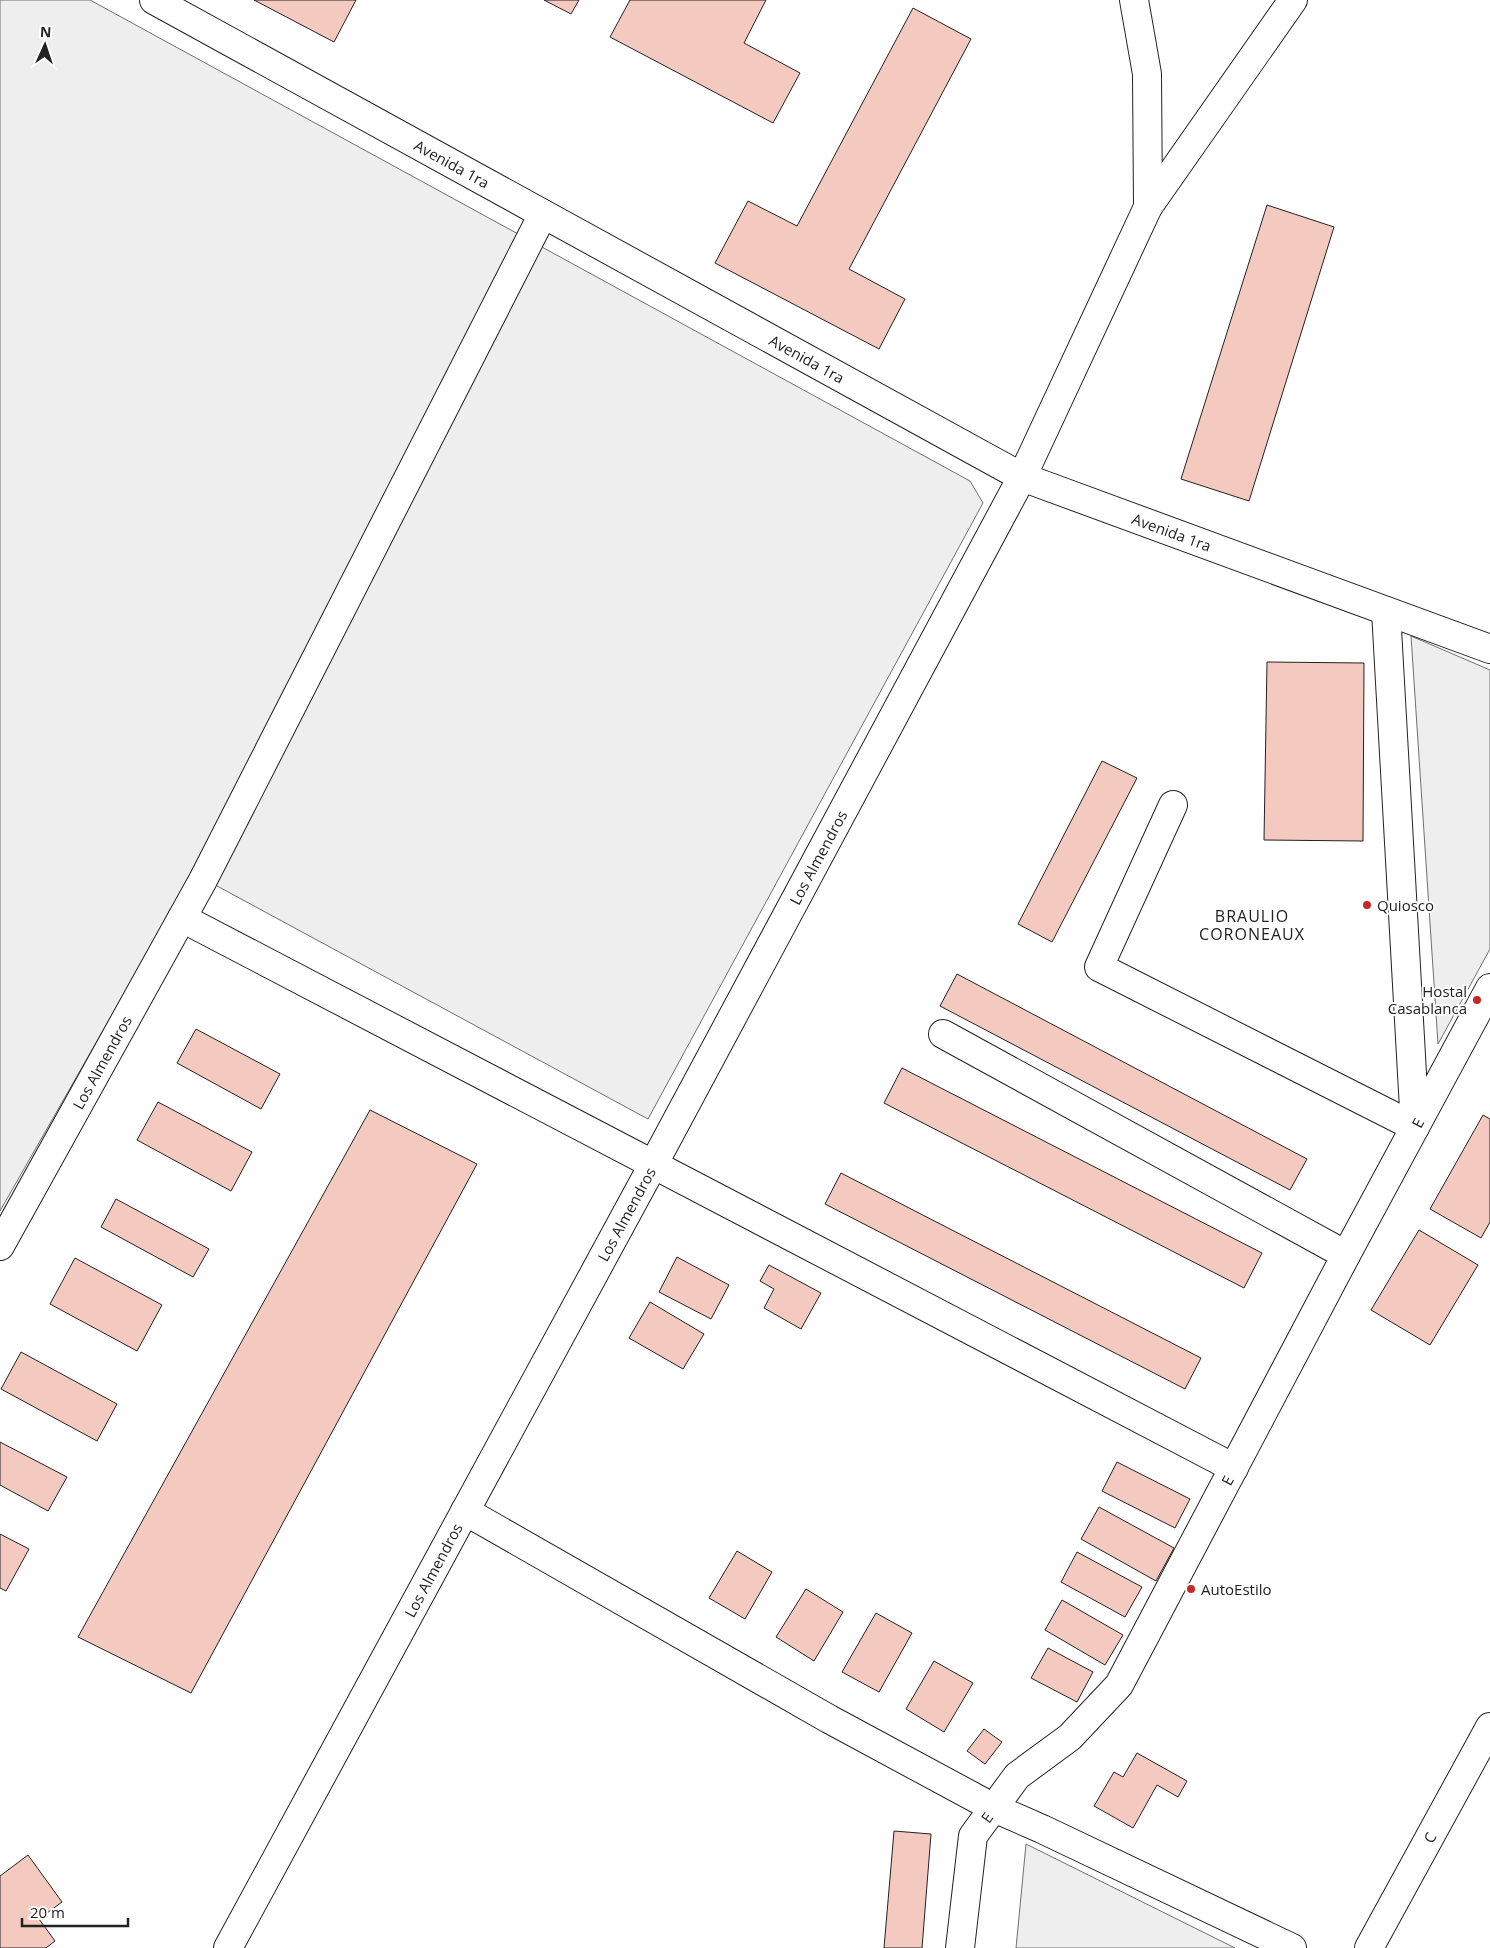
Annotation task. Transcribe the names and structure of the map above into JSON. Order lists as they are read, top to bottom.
{
  "streets": {
    "street": [
      "Avenida 1ra",
      "Los Almendros",
      "E",
      "C"
    ]
  },
  "crossings": [
    ["Avenida 1ra", "Los Almendros"]
  ],
  "districts": ["BRAULIO CORONEAUX"],
  "places": ["Quiosco", "Hostal Casablanca", "AutoEstilo"],
  "scale_bar": "20 m",
  "north": "top"
}
